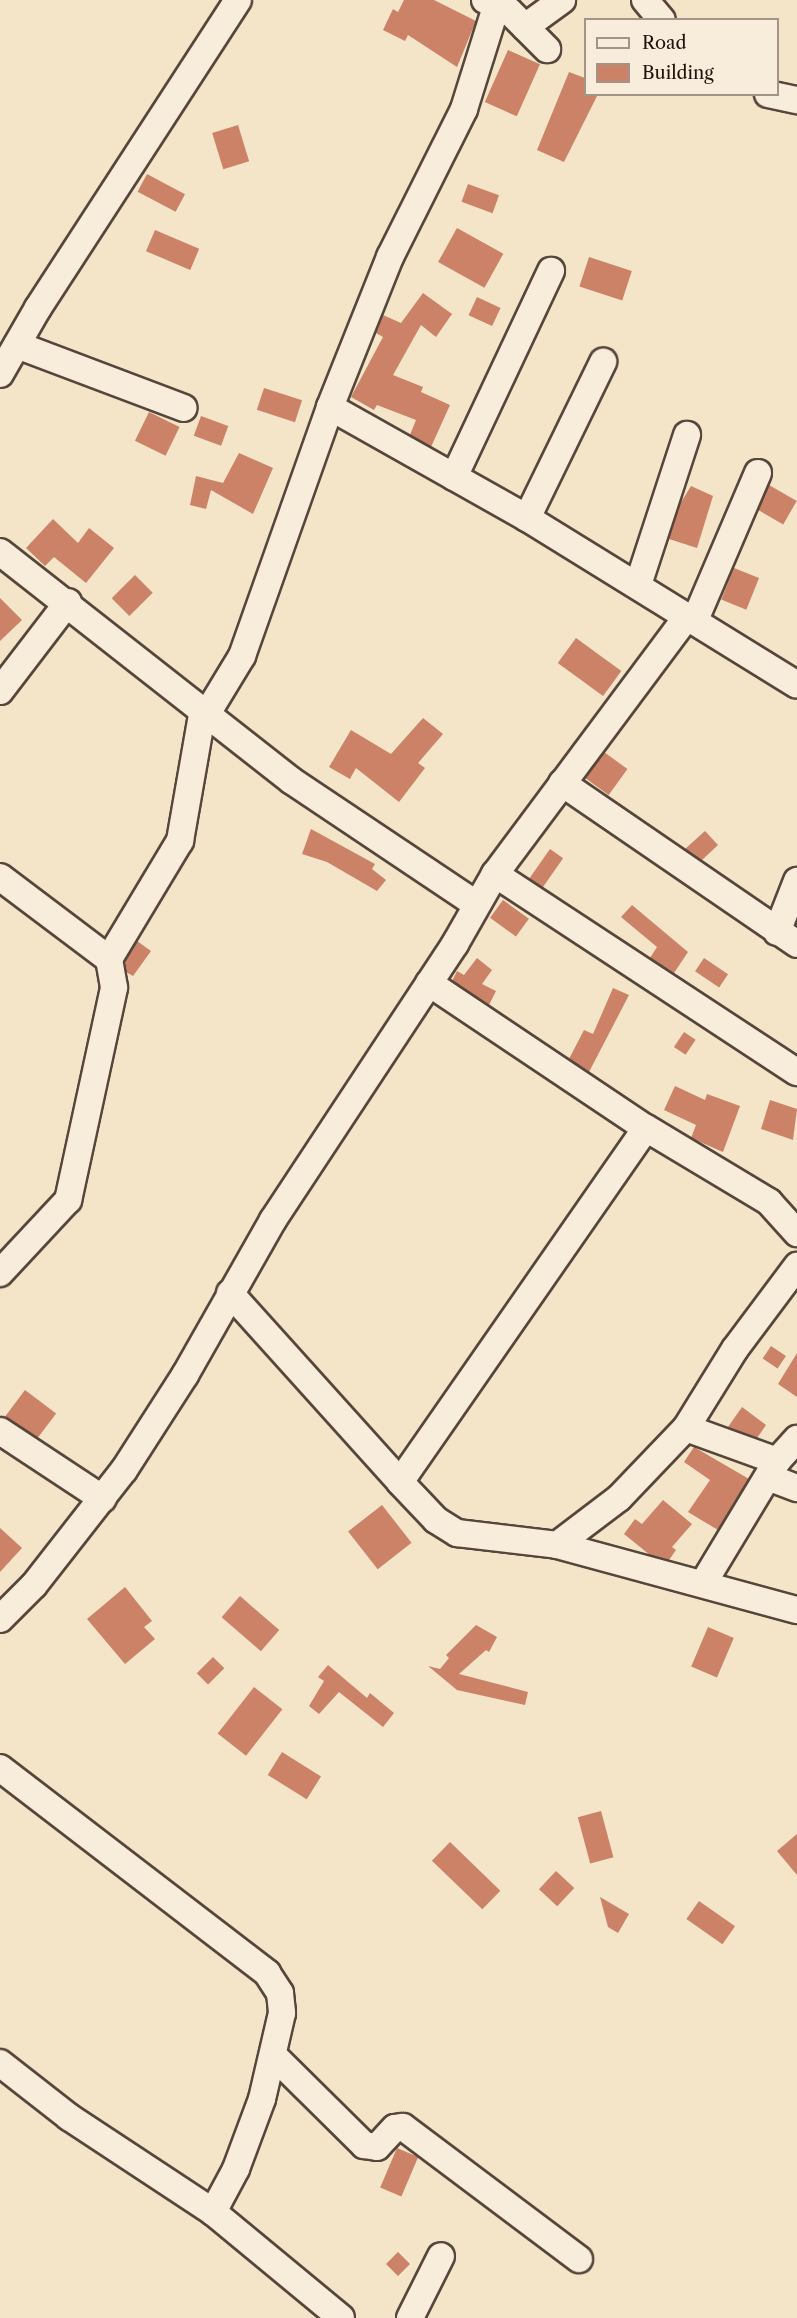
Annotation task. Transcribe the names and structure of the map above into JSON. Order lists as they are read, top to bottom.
{
  "legend": ["Road", "Building"]
}
